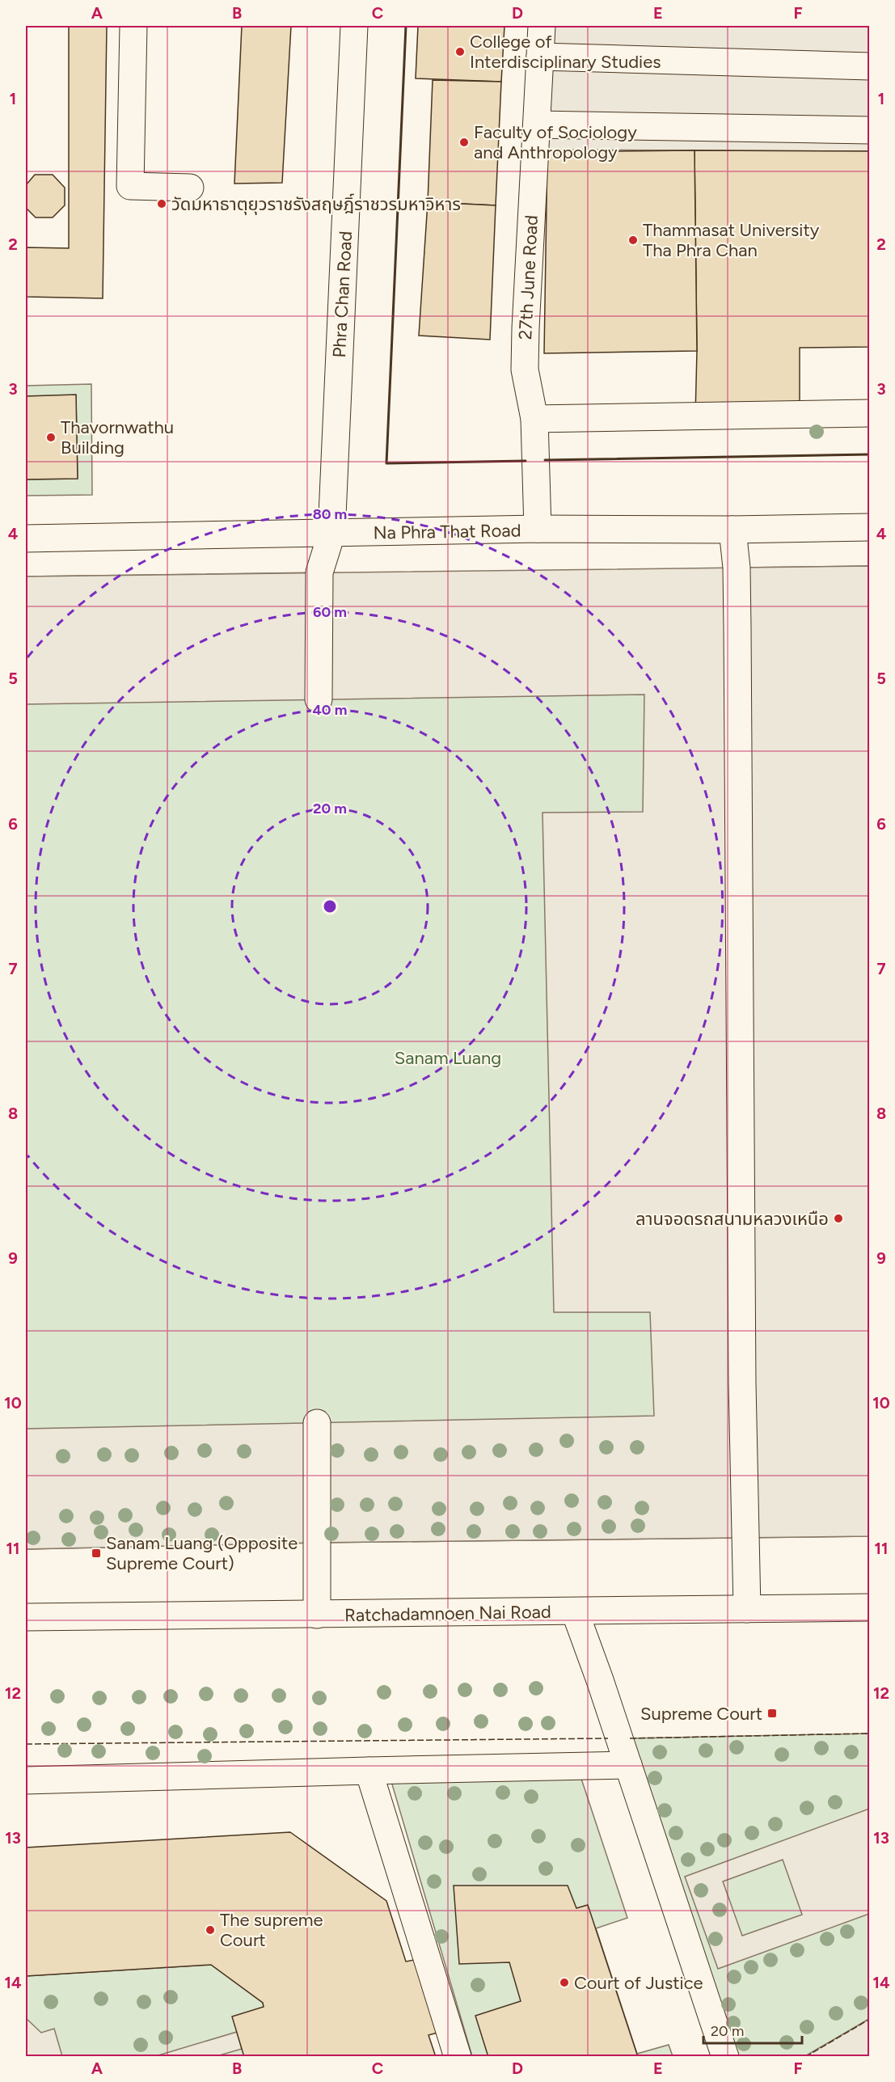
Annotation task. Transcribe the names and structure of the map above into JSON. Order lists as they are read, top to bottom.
{
  "streets": {
    "street": [
      "27th June Road",
      "Phra Chan Road",
      "Na Phra That Road",
      "Ratchadamnoen Nai Road"
    ]
  },
  "crossings": [
    ["27th June Road", "Na Phra That Road"],
    ["Phra Chan Road", "Na Phra That Road"]
  ],
  "parks": ["Sanam Luang"],
  "places": {
    "other": [
      "College of Interdisciplinary Studies",
      "Faculty of Sociology and Anthropology",
      "วัดมหาธาตุยุวราชรังสฤษฎิ์ราชวรมหาวิหาร",
      "Thammasat University Tha Phra Chan",
      "Thavornwathu Building",
      "ลานจอดรถสนามหลวงเหนือ",
      "The supreme Court",
      "Court of Justice"
    ],
    "transit": ["Sanam Luang (Opposite Supreme Court)", "Supreme Court"]
  },
  "scale_bar": "20 m",
  "grid": {
    "columns": [
      "A",
      "B",
      "C",
      "D",
      "E",
      "F"
    ],
    "rows": [
      "1",
      "2",
      "3",
      "4",
      "5",
      "6",
      "7",
      "8",
      "9",
      "10",
      "11",
      "12",
      "13",
      "14"
    ]
  },
  "rings": [
    "80 m",
    "60 m",
    "40 m",
    "20 m"
  ]
}
